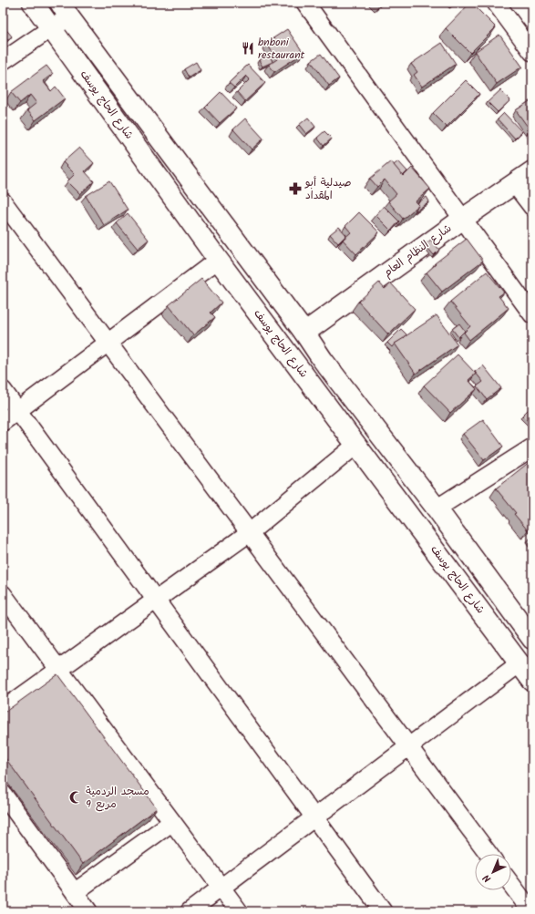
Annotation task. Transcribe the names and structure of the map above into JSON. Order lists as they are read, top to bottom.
{
  "streets": {
    "main road": ["شارع الحاج يوسف", "شارع النظام العام"]
  },
  "crossings": [
    ["شارع الحاج يوسف", "شارع النظام العام"]
  ],
  "places": {
    "restaurant": ["bnboni restaurant"],
    "pharmacy": ["صيدلية أبو المقداد"],
    "mosque": ["مسجد الردمية مربع 9"]
  },
  "north": "bottom left"
}
